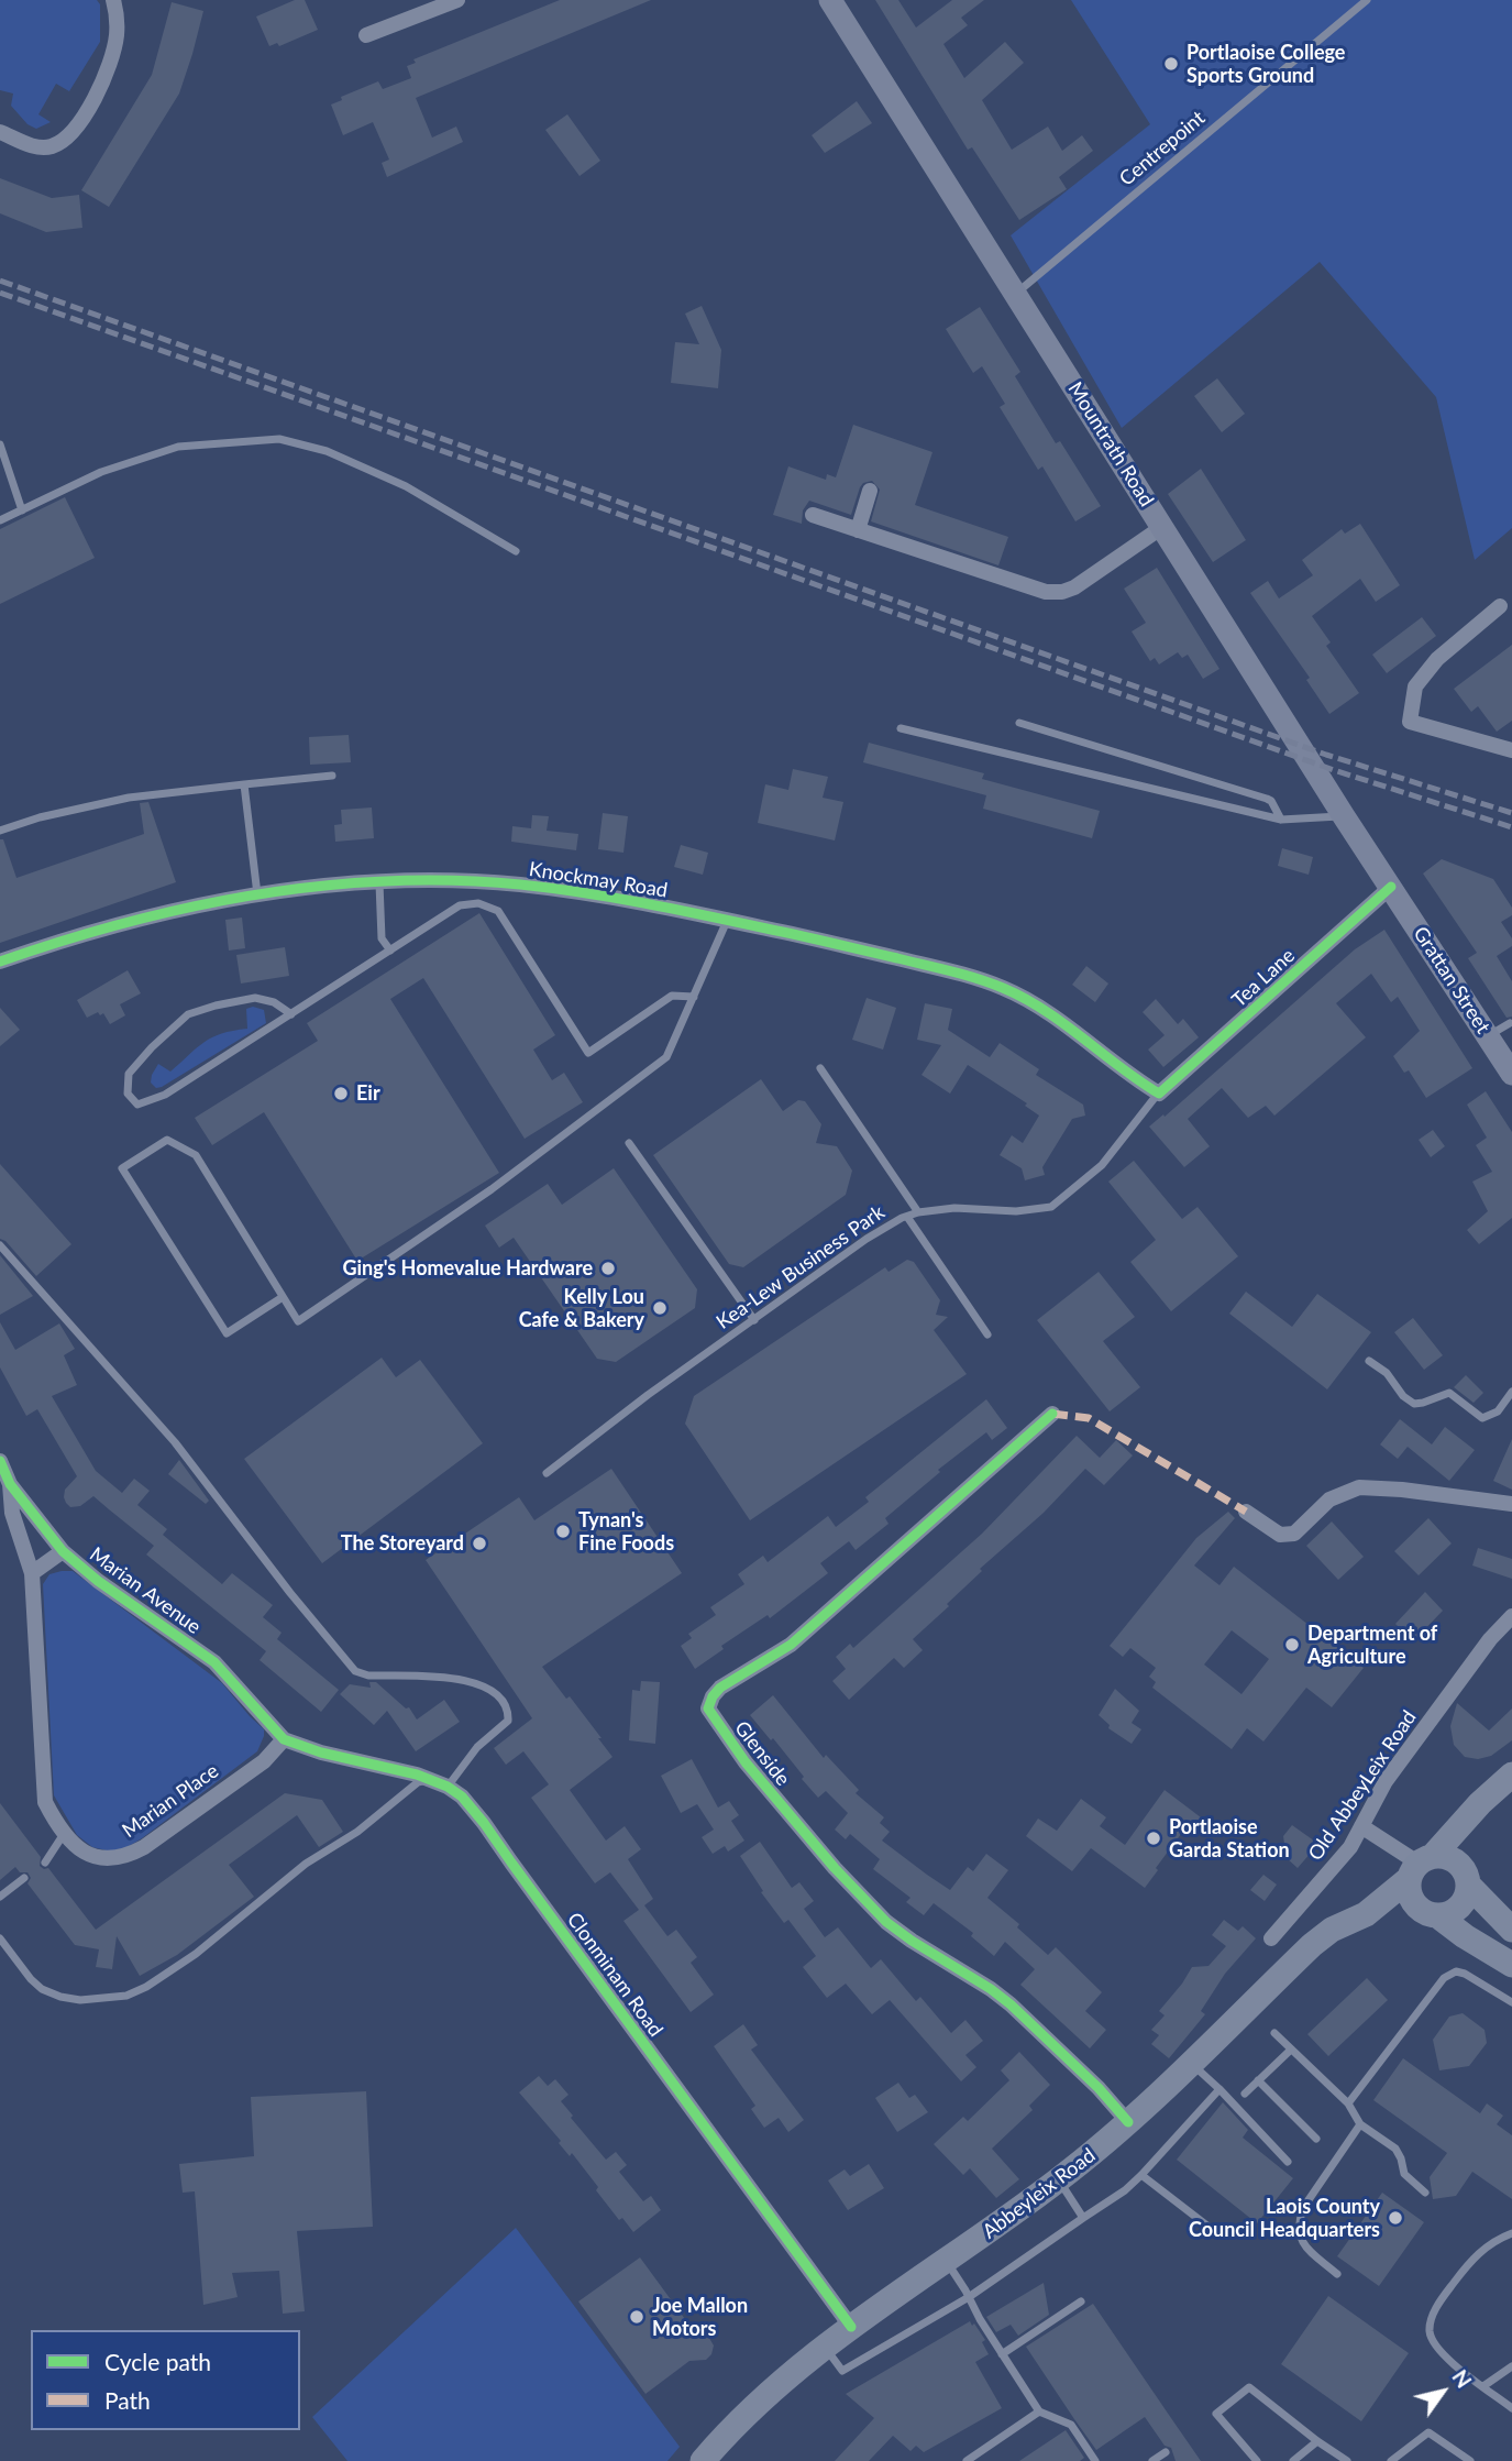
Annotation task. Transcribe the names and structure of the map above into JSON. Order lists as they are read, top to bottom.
{
  "streets": {
    "main road": ["Mountrath Road", "Grattan Street", "Abbeyleix Road"],
    "street": [
      "Knockmay Road",
      "Tea Lane",
      "Marian Avenue",
      "Glenside",
      "Old AbbeyLeix Road",
      "Marian Place",
      "Clonminam Road"
    ],
    "lane": ["Centrepoint", "Kea-Lew Business Park"]
  },
  "crossings": [
    ["Centrepoint", "Mountrath Road"],
    ["Mountrath Road", "Tea Lane"],
    ["Mountrath Road", "Grattan Street"],
    ["Knockmay Road", "Tea Lane"],
    ["Knockmay Road", "Kea-Lew Business Park"],
    ["Tea Lane", "Grattan Street"],
    ["Tea Lane", "Kea-Lew Business Park"],
    ["Marian Avenue", "Marian Place"],
    ["Marian Avenue", "Clonminam Road"],
    ["Glenside", "Abbeyleix Road"],
    ["Marian Place", "Clonminam Road"],
    ["Clonminam Road", "Abbeyleix Road"]
  ],
  "places": [
    "Portlaoise College Sports Ground",
    "Eir",
    "Ging's Homevalue Hardware",
    "Kelly Lou Cafe & Bakery",
    "Tynan's Fine Foods",
    "The Storeyard",
    "Department of Agriculture",
    "Portlaoise Garda Station",
    "Laois County Council Headquarters",
    "Joe Mallon Motors"
  ],
  "legend": ["Cycle path", "Path"],
  "north": "top right"
}
